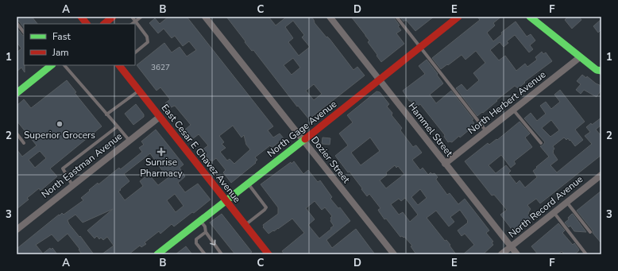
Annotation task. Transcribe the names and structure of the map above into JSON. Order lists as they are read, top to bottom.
{
  "streets": {
    "street": [
      "North Herbert Avenue",
      "North Gage Avenue",
      "Hammel Street",
      "East Cesar E Chavez Avenue",
      "Dozier Street",
      "North Eastman Avenue",
      "North Record Avenue"
    ]
  },
  "crossings": [
    ["North Herbert Avenue", "Hammel Street"],
    ["North Gage Avenue", "Hammel Street"],
    ["North Gage Avenue", "East Cesar E Chavez Avenue"],
    ["North Gage Avenue", "Dozier Street"],
    ["Hammel Street", "North Record Avenue"],
    ["East Cesar E Chavez Avenue", "North Eastman Avenue"]
  ],
  "places": {
    "other": ["Superior Grocers"],
    "health": ["Sunrise Pharmacy"]
  },
  "house_numbers": ["3627"],
  "legend": ["Fast", "Jam"],
  "grid": {
    "columns": [
      "A",
      "B",
      "C",
      "D",
      "E",
      "F"
    ],
    "rows": ["1", "2", "3"]
  }
}
